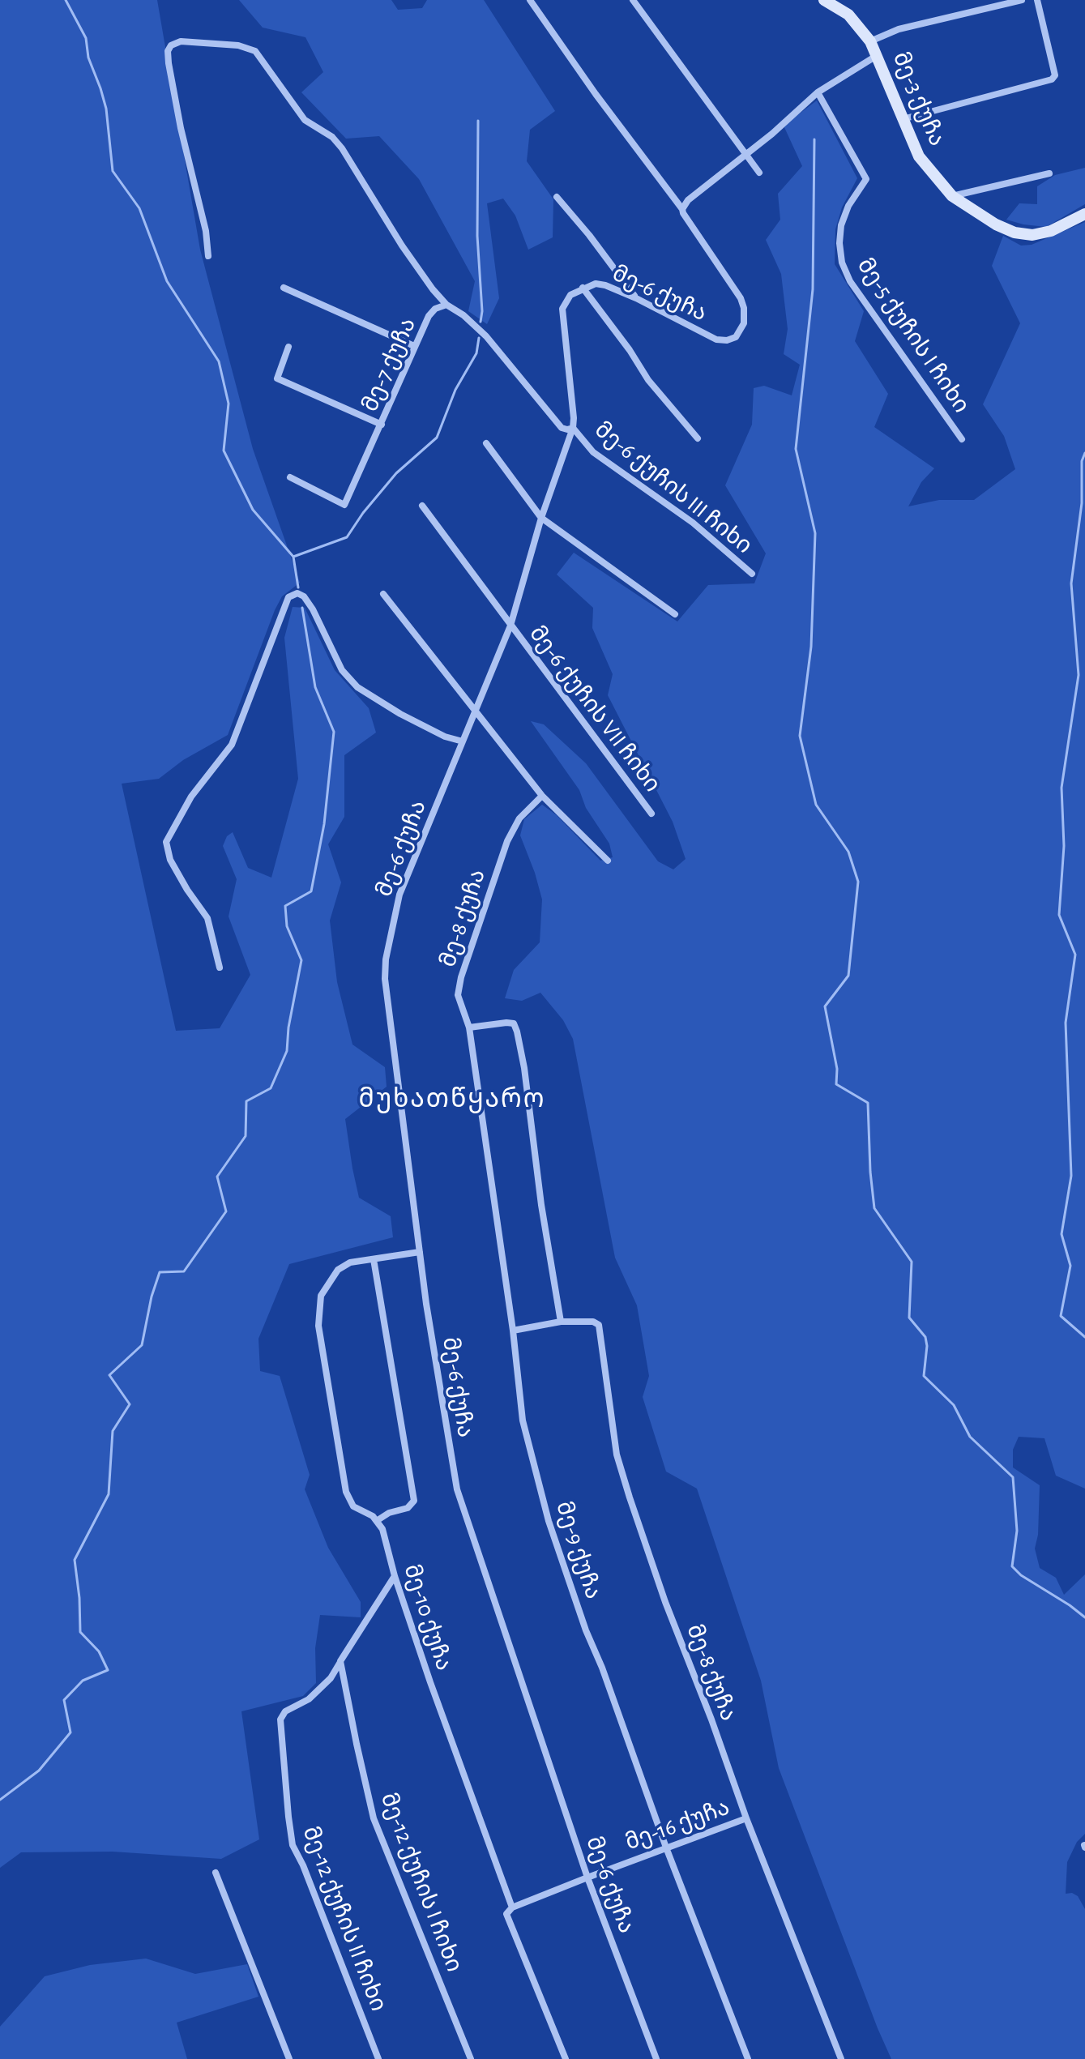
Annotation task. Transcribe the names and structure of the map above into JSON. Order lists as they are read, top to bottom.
{
  "streets": {
    "street": [
      "მე-3 ქუჩა",
      "მე-6 ქუჩა",
      "მე-5 ქუჩის I ჩიხი",
      "მე-7 ქუჩა",
      "მე-6 ქუჩის III ჩიხი",
      "მე-6 ქუჩის VII ჩიხი",
      "მე-8 ქუჩა",
      "მე-9 ქუჩა",
      "მე-10 ქუჩა",
      "მე-16 ქუჩა",
      "მე-12 ქუჩის I ჩიხი",
      "მე-12 ქუჩის II ჩიხი"
    ]
  },
  "crossings": [
    ["მე-6 ქუჩა", "მე-7 ქუჩა"],
    ["მე-6 ქუჩა", "მე-6 ქუჩის III ჩიხი"],
    ["მე-6 ქუჩა", "მე-6 ქუჩის VII ჩიხი"],
    ["მე-6 ქუჩა", "მე-16 ქუჩა"],
    ["მე-7 ქუჩა", "მე-6 ქუჩის III ჩიხი"],
    ["მე-8 ქუჩა", "მე-9 ქუჩა"],
    ["მე-8 ქუჩა", "მე-16 ქუჩა"],
    ["მე-9 ქუჩა", "მე-16 ქუჩა"],
    ["მე-10 ქუჩა", "მე-16 ქუჩა"],
    ["მე-12 ქუჩის I ჩიხი", "მე-12 ქუჩის II ჩიხი"]
  ],
  "districts": ["მუხათწყარო"]
}
